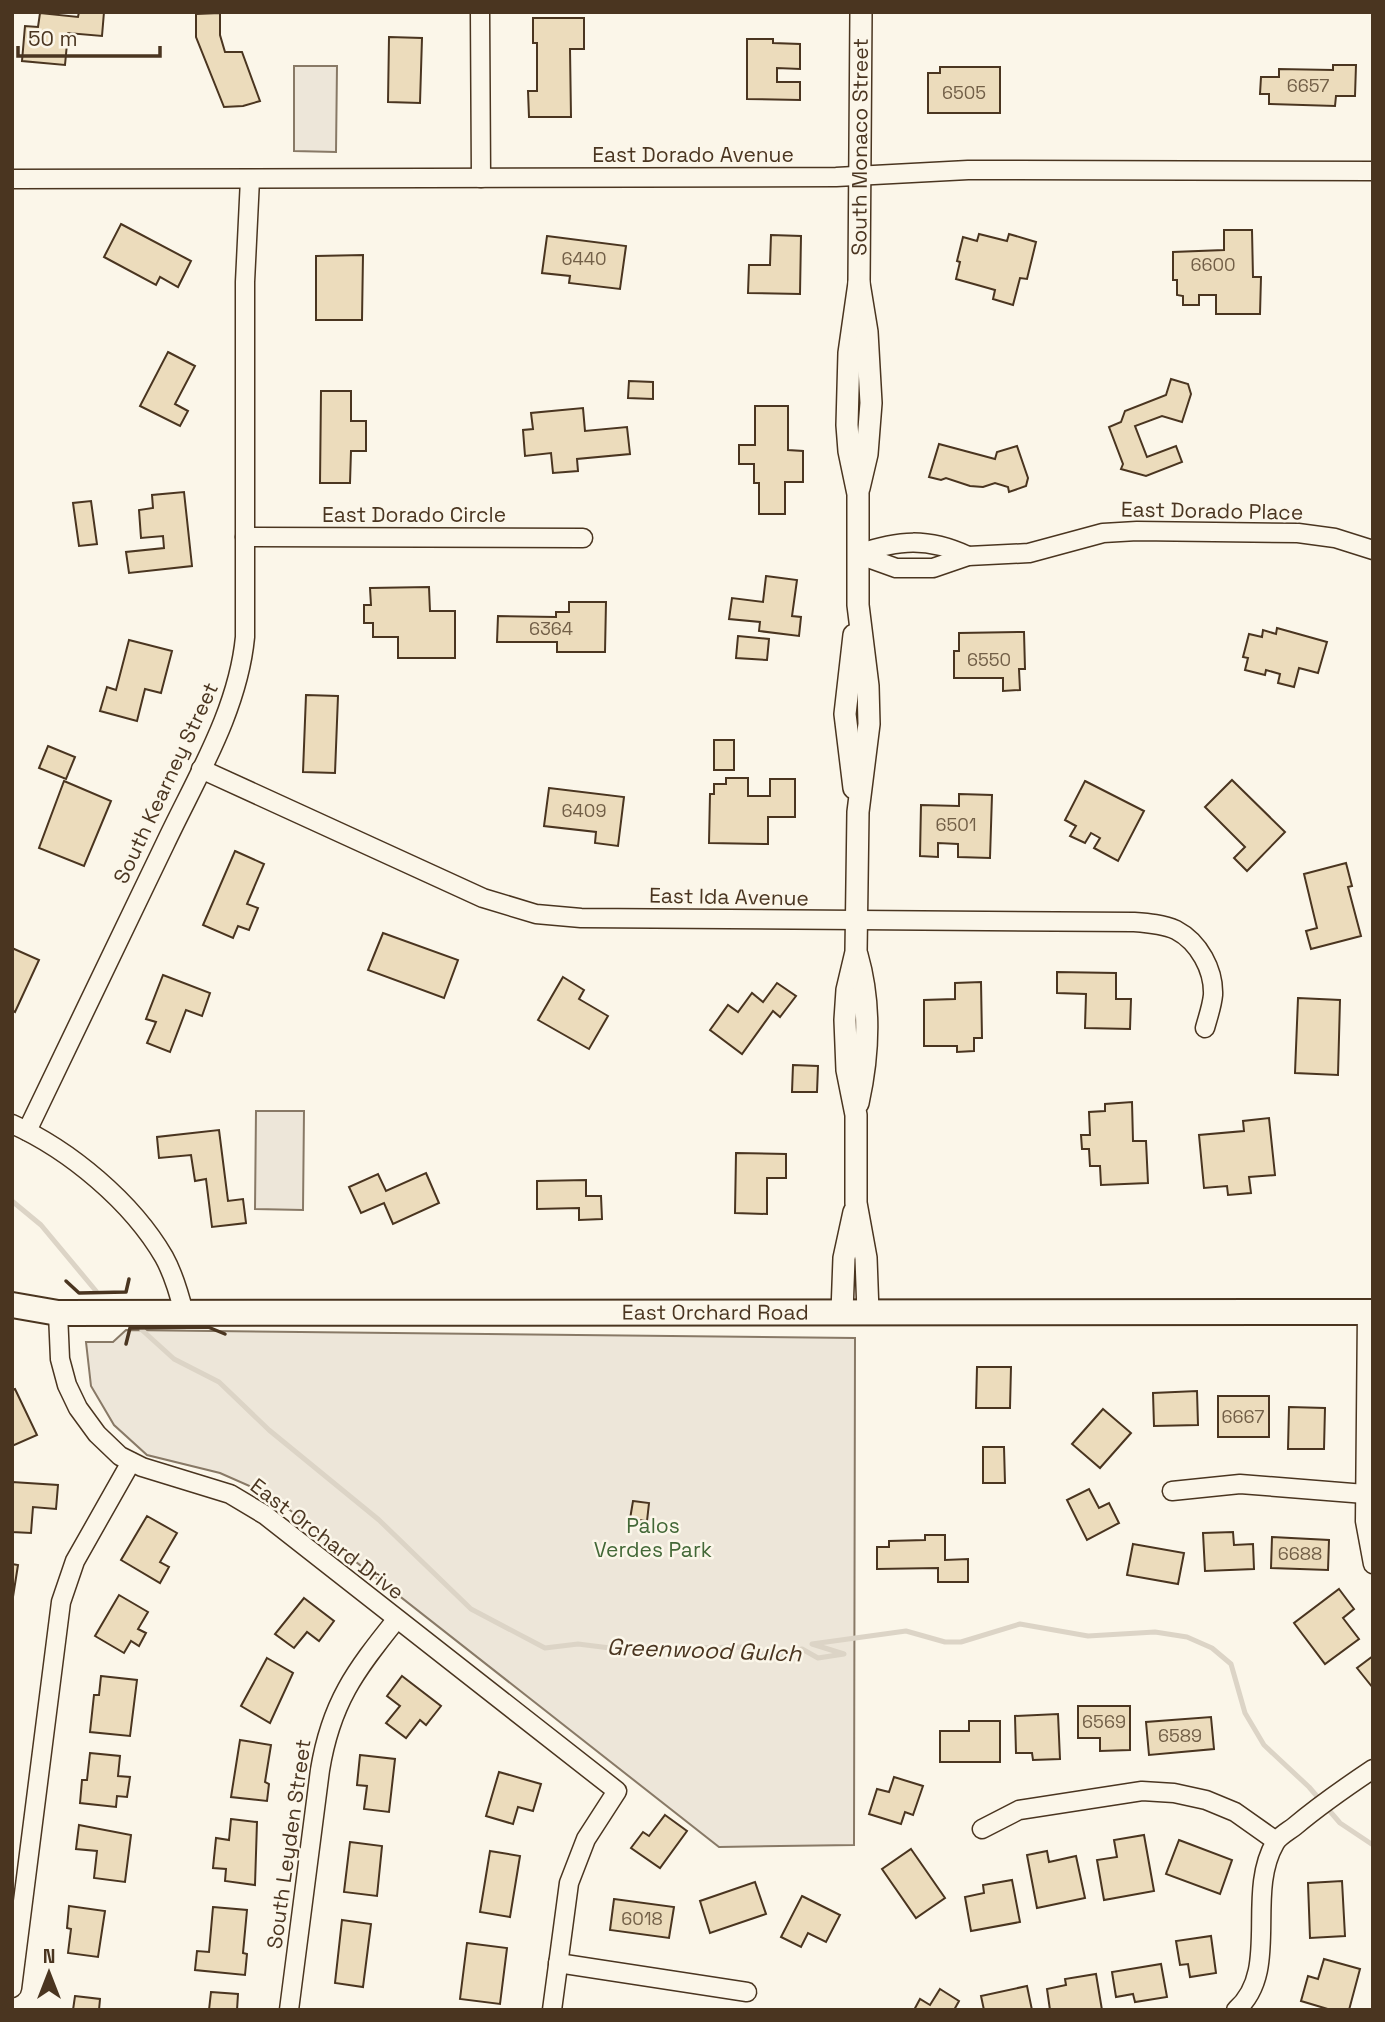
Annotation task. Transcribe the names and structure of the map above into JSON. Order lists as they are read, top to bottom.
{
  "streets": {
    "main road": ["East Orchard Road"],
    "street": [
      "South Monaco Street",
      "East Dorado Avenue",
      "East Dorado Place",
      "East Dorado Circle",
      "South Kearney Street",
      "East Ida Avenue",
      "East Orchard Drive",
      "South Leyden Street"
    ]
  },
  "crossings": [
    ["South Monaco Street", "East Dorado Avenue"],
    ["South Monaco Street", "East Dorado Place"],
    ["South Monaco Street", "East Ida Avenue"],
    ["South Monaco Street", "East Orchard Road"],
    ["East Dorado Avenue", "South Kearney Street"],
    ["East Dorado Circle", "South Kearney Street"],
    ["South Kearney Street", "East Ida Avenue"],
    ["East Orchard Road", "East Orchard Drive"],
    ["East Orchard Drive", "South Leyden Street"]
  ],
  "water": ["Greenwood Gulch"],
  "parks": ["Palos Verdes Park"],
  "house_numbers": [
    "6657",
    "6505",
    "6440",
    "6600",
    "6364",
    "6550",
    "6409",
    "6501",
    "6667",
    "6688",
    "6569",
    "6589",
    "6018"
  ],
  "scale_bar": "50 m",
  "north": "top"
}
